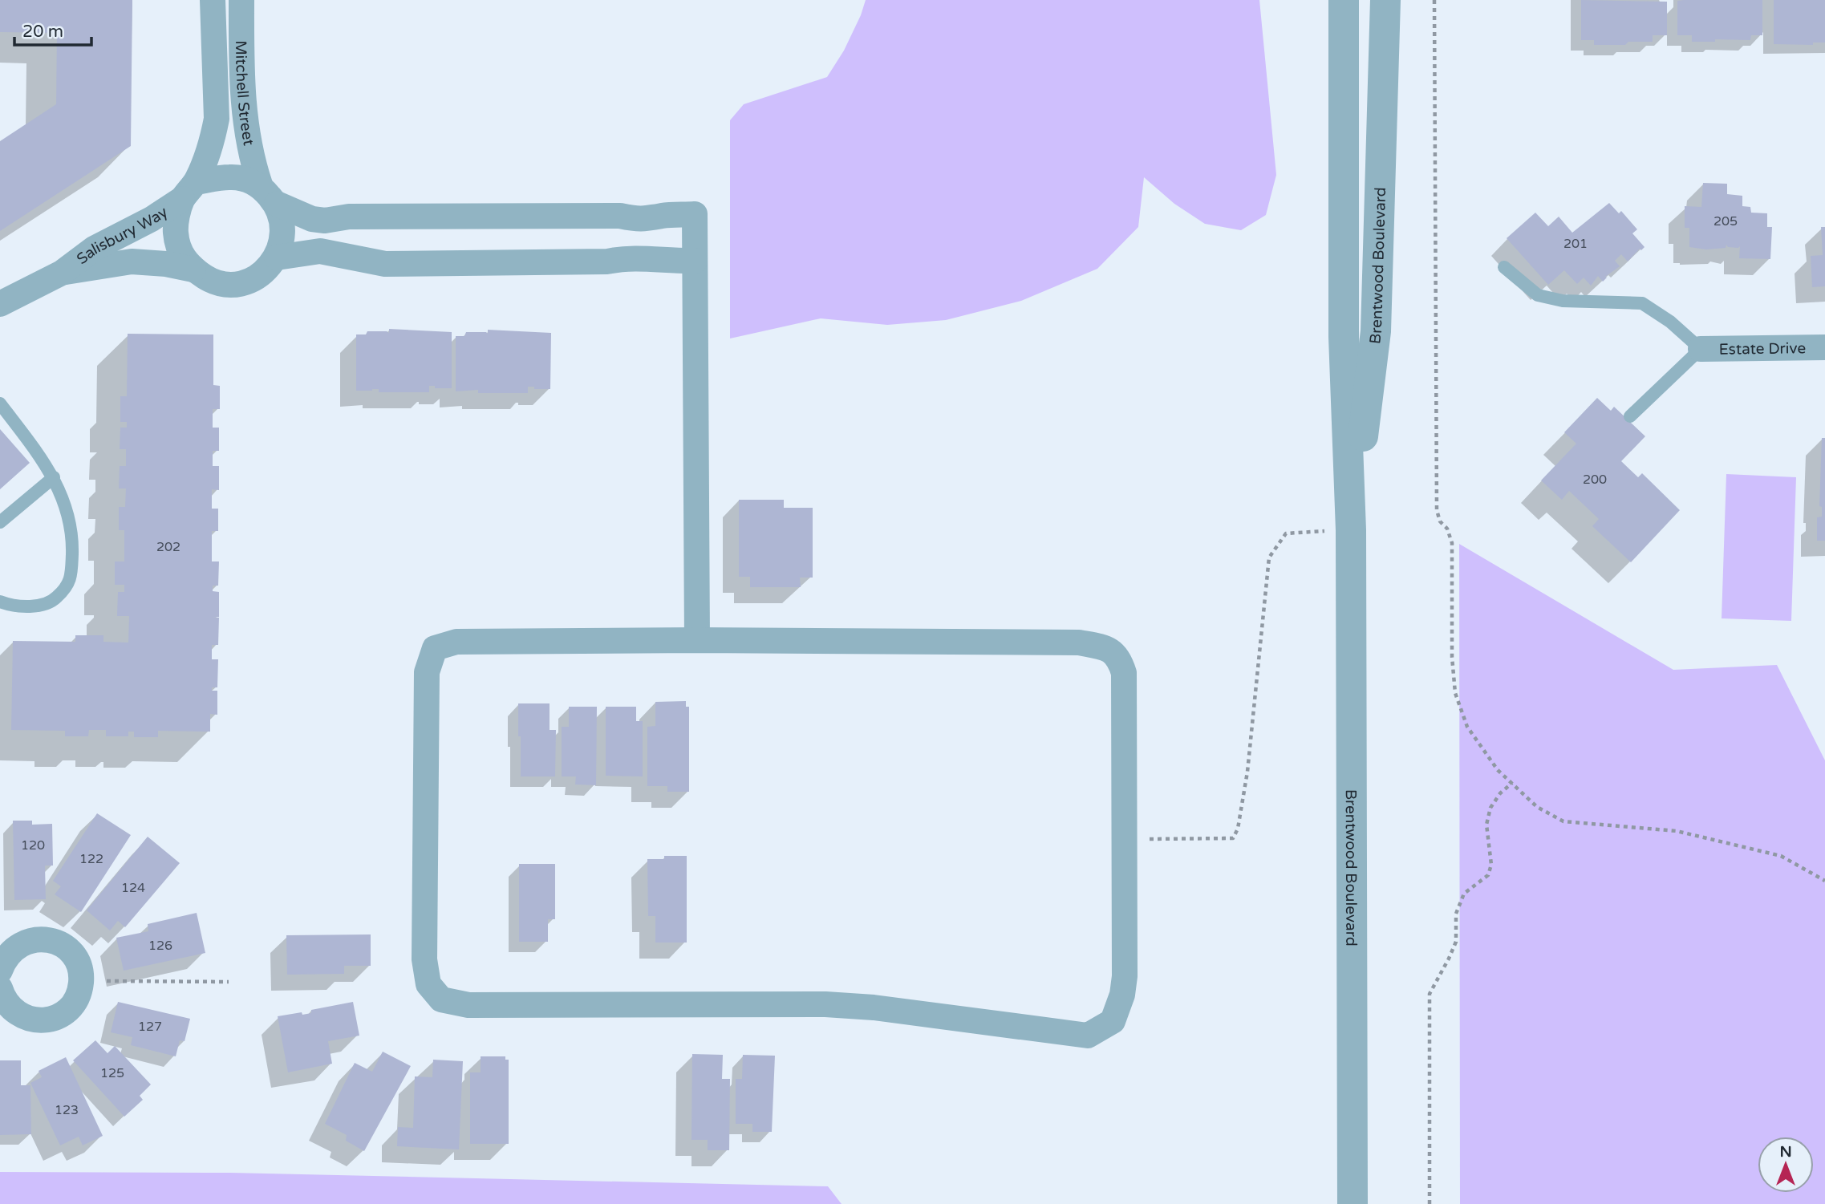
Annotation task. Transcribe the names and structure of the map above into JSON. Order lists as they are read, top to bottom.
{
  "streets": {
    "street": [
      "Mitchell Street",
      "Salisbury Way",
      "Brentwood Boulevard",
      "Estate Drive"
    ]
  },
  "crossings": [
    ["Mitchell Street", "Salisbury Way"]
  ],
  "house_numbers": [
    "205",
    "201",
    "200",
    "202",
    "120",
    "122",
    "124",
    "126",
    "127",
    "125",
    "123"
  ],
  "scale_bar": "20 m",
  "north": "top"
}
